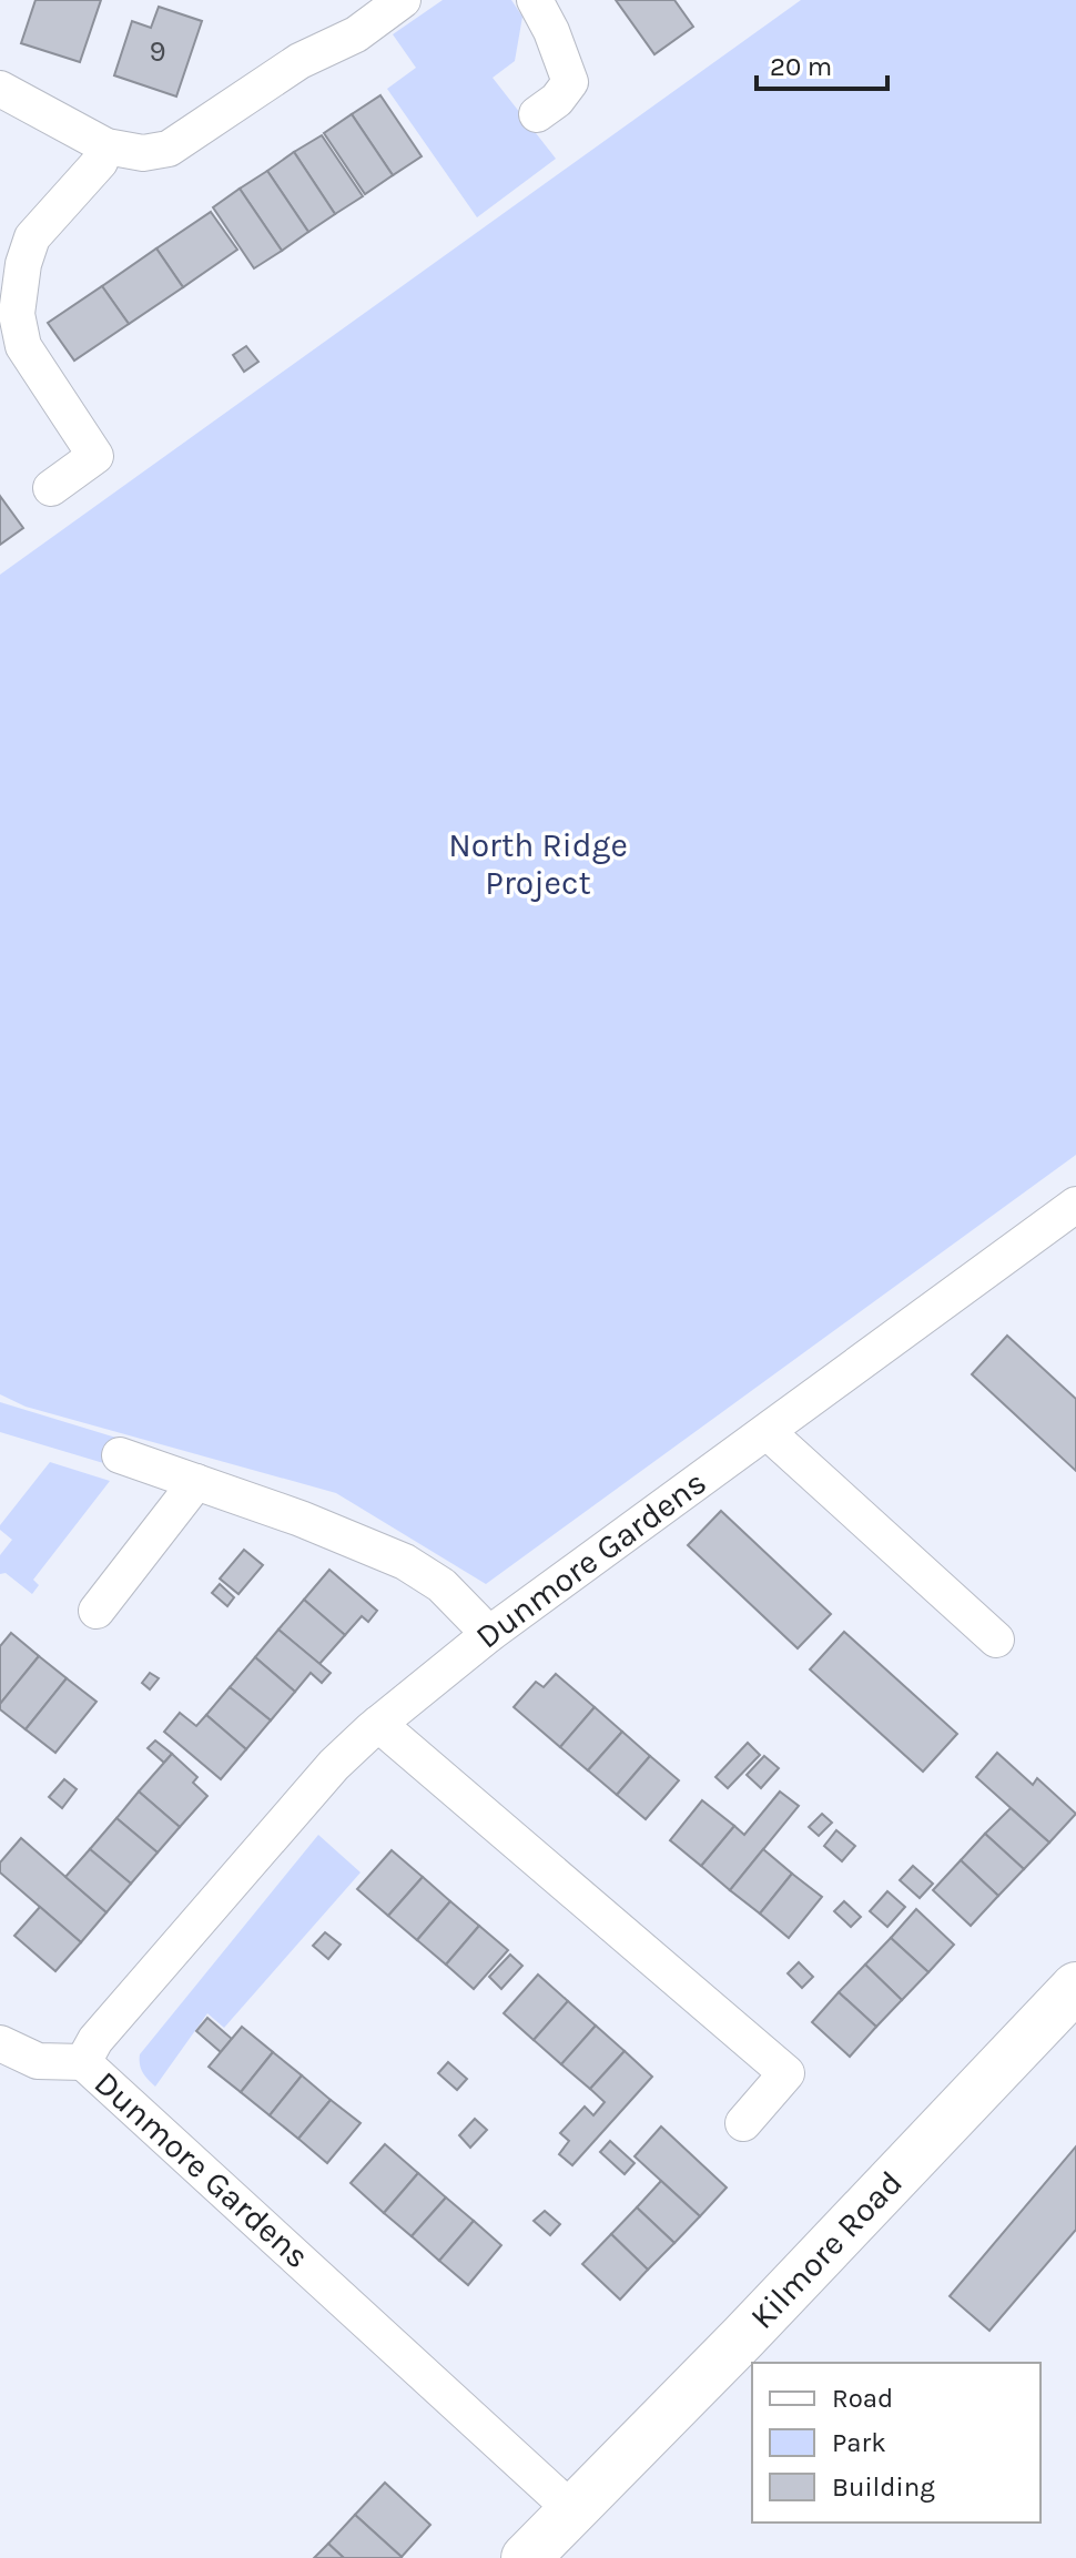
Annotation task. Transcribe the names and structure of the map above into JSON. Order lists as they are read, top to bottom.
{
  "streets": {
    "street": ["Dunmore Gardens", "Kilmore Road"]
  },
  "crossings": [
    ["Dunmore Gardens", "Kilmore Road"]
  ],
  "parks": ["North Ridge Project"],
  "house_numbers": ["9"],
  "legend": ["Road", "Park", "Building"],
  "scale_bar": "20 m"
}
